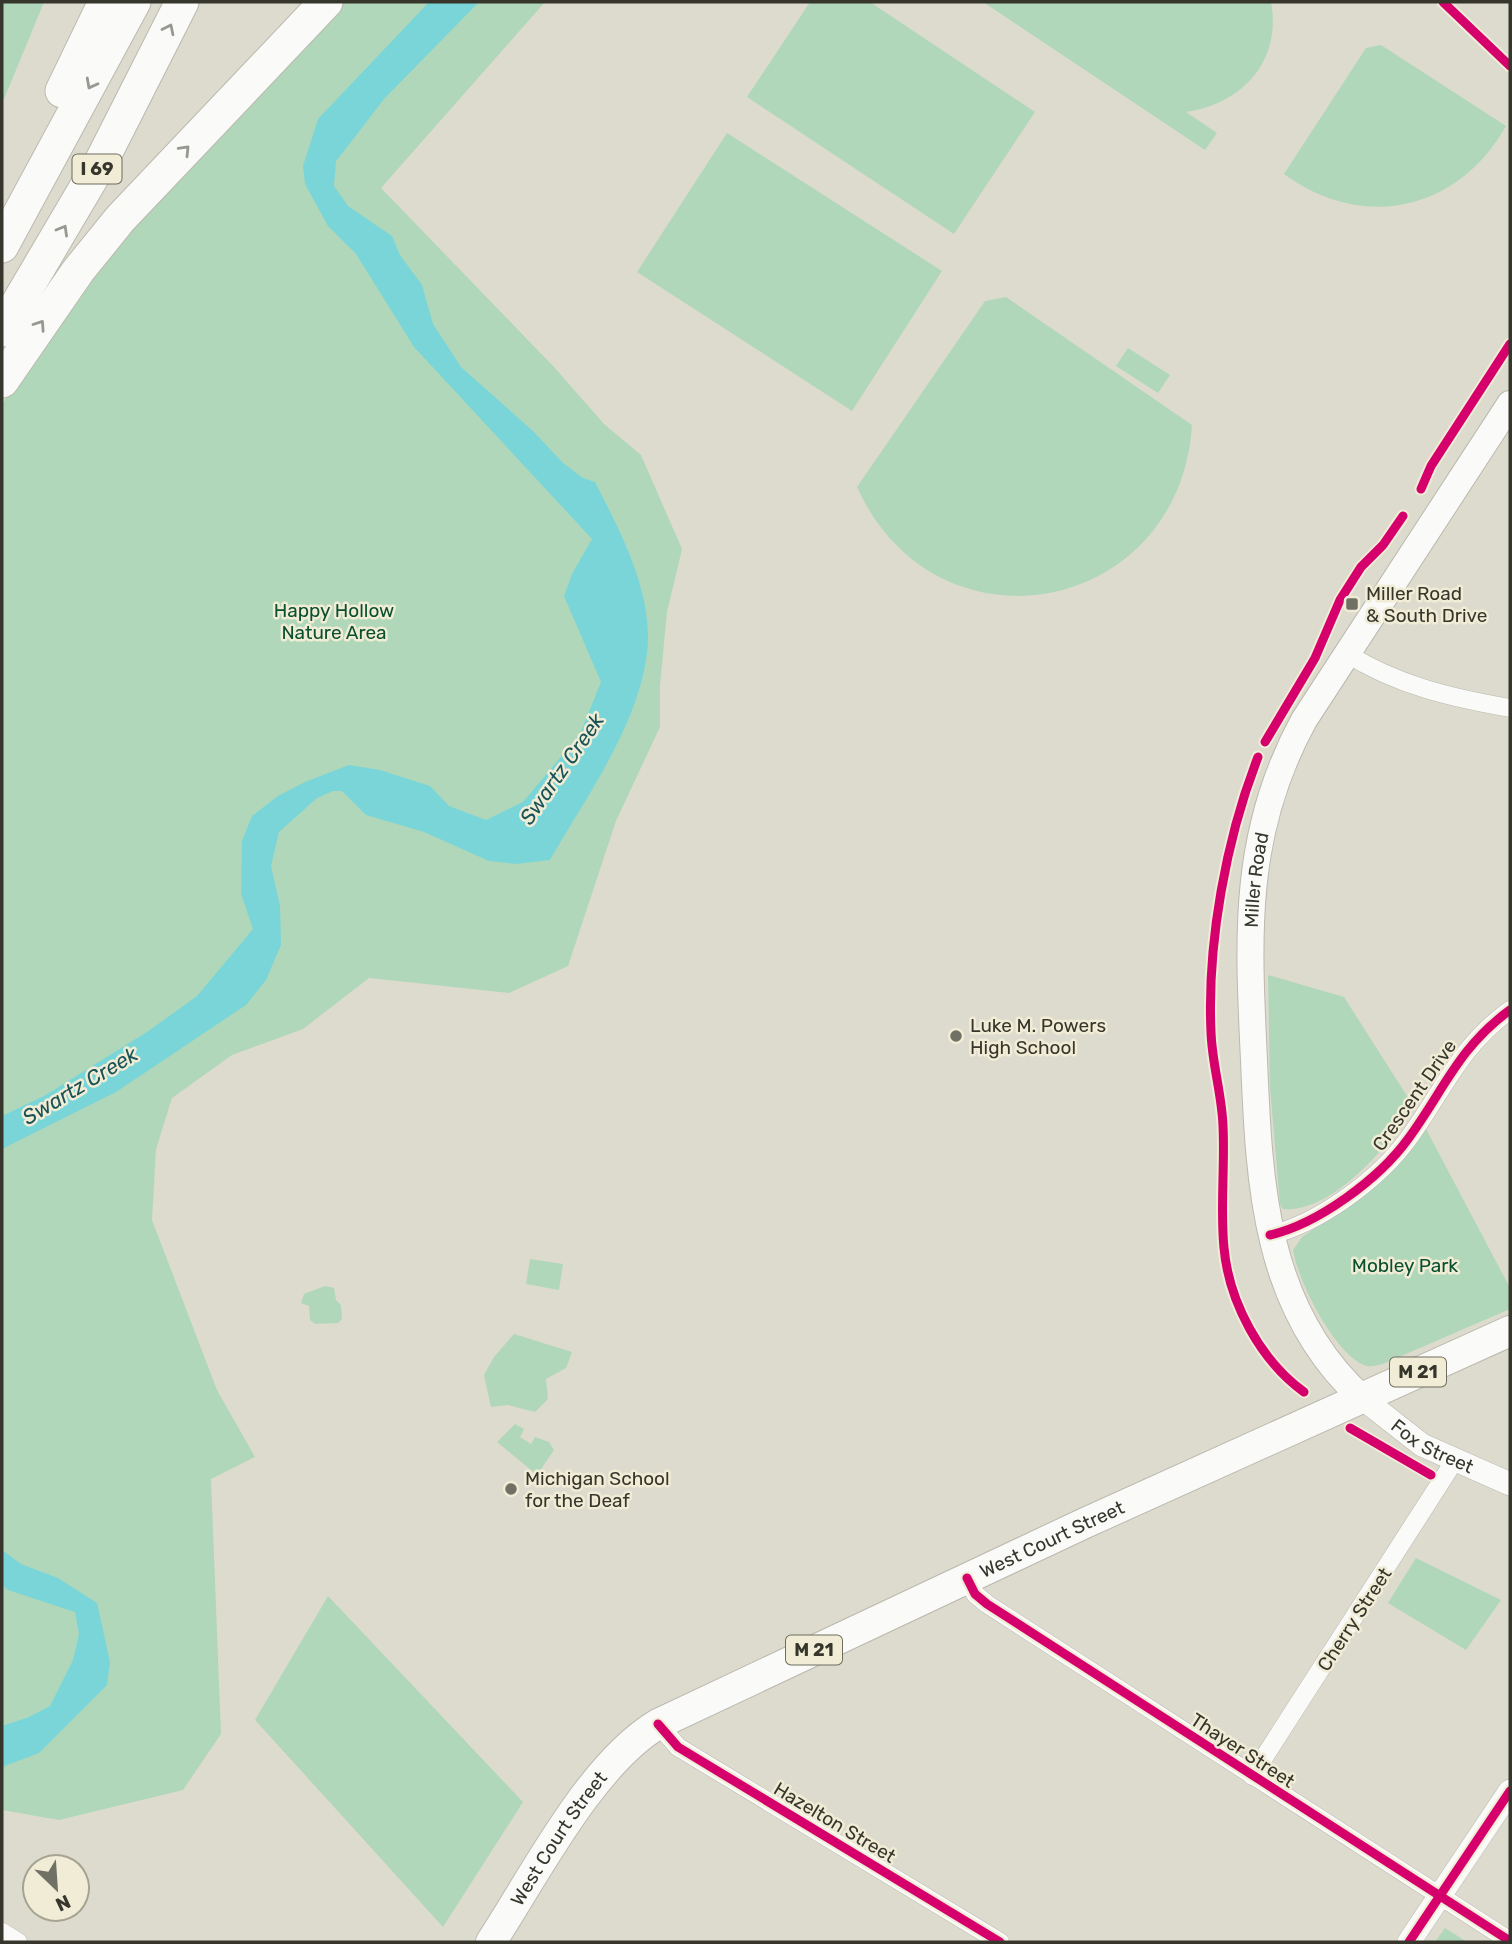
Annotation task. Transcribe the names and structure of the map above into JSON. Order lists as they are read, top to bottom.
{
  "streets": {
    "highway": ["I 69"],
    "main road": ["Miller Road", "M 21", "West Court Street"],
    "street": [
      "Crescent Drive",
      "Fox Street",
      "Cherry Street",
      "Thayer Street",
      "Hazelton Street"
    ]
  },
  "crossings": [
    ["Miller Road", "Crescent Drive"],
    ["Miller Road", "Fox Street"],
    ["Miller Road", "West Court Street"],
    ["Fox Street", "West Court Street"],
    ["Fox Street", "Cherry Street"],
    ["West Court Street", "Thayer Street"],
    ["West Court Street", "Hazelton Street"],
    ["Cherry Street", "Thayer Street"]
  ],
  "water": ["Swartz Creek"],
  "parks": ["Happy Hollow Nature Area", "Mobley Park"],
  "places": {
    "transit": ["Miller Road & South Drive"],
    "other": ["Luke M. Powers High School", "Michigan School for the Deaf"]
  },
  "north": "bottom right"
}
